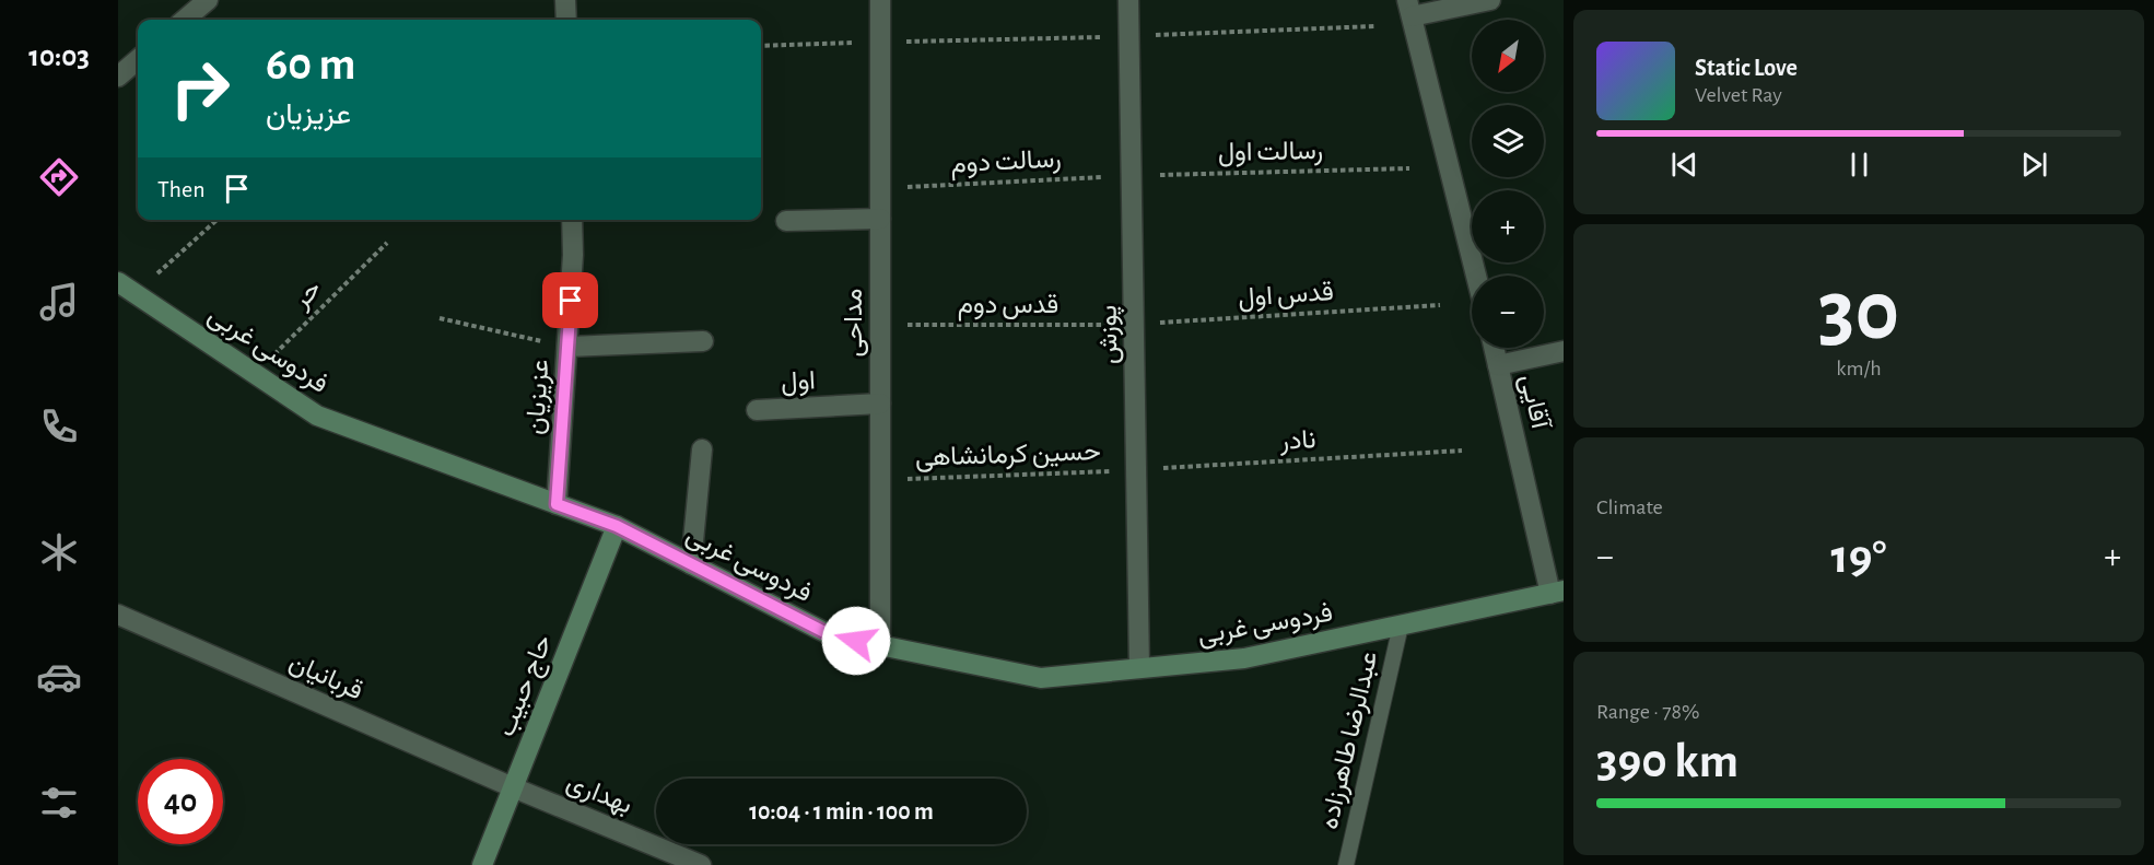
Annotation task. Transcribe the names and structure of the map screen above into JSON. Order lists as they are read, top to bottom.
{
  "streets": {
    "street": [
      "مداحی",
      "پوزش",
      "فردوسی غربی",
      "اول",
      "عزیزیان",
      "آقایی",
      "قربانیان",
      "حاج حبیب",
      "بهداری"
    ],
    "lane": ["عبدالرضا طاهرزاده"],
    "path": [
      "رسالت اول",
      "رسالت دوم",
      "حر",
      "قدس اول",
      "قدس دوم",
      "نادر",
      "حسین کرمانشاهی"
    ]
  },
  "crossings": [
    ["رسالت اول", "رسالت دوم"],
    ["رسالت اول", "پوزش"],
    ["رسالت دوم", "مداحی"],
    ["رسالت دوم", "پوزش"],
    ["حر", "فردوسی غربی"],
    ["قدس اول", "قدس دوم"],
    ["قدس اول", "پوزش"],
    ["قدس دوم", "مداحی"],
    ["قدس دوم", "پوزش"],
    ["مداحی", "فردوسی غربی"],
    ["مداحی", "اول"],
    ["مداحی", "حسین کرمانشاهی"],
    ["پوزش", "فردوسی غربی"],
    ["پوزش", "نادر"],
    ["پوزش", "حسین کرمانشاهی"],
    ["فردوسی غربی", "عزیزیان"],
    ["فردوسی غربی", "آقایی"],
    ["فردوسی غربی", "حاج حبیب"],
    ["فردوسی غربی", "عبدالرضا طاهرزاده"],
    ["نادر", "حسین کرمانشاهی"],
    ["قربانیان", "حاج حبیب"],
    ["قربانیان", "بهداری"],
    ["حاج حبیب", "بهداری"]
  ],
  "north": "bottom left",
  "page": {
    "tabs": "10:03",
    "map_buttons": ["+", "−"],
    "turn": ["60 m", "عزیزیان"],
    "song": ["Static Love", "Velvet Ray"],
    "then": "Then",
    "tile": [
      ["30", "km/h"],
      "Climate",
      ["Range · 78%", "390 km"]
    ],
    "heat": ["−", "19°", "+"],
    "limit": "40",
    "trip": "10:04 · 1 min · 100 m"
  }
}
